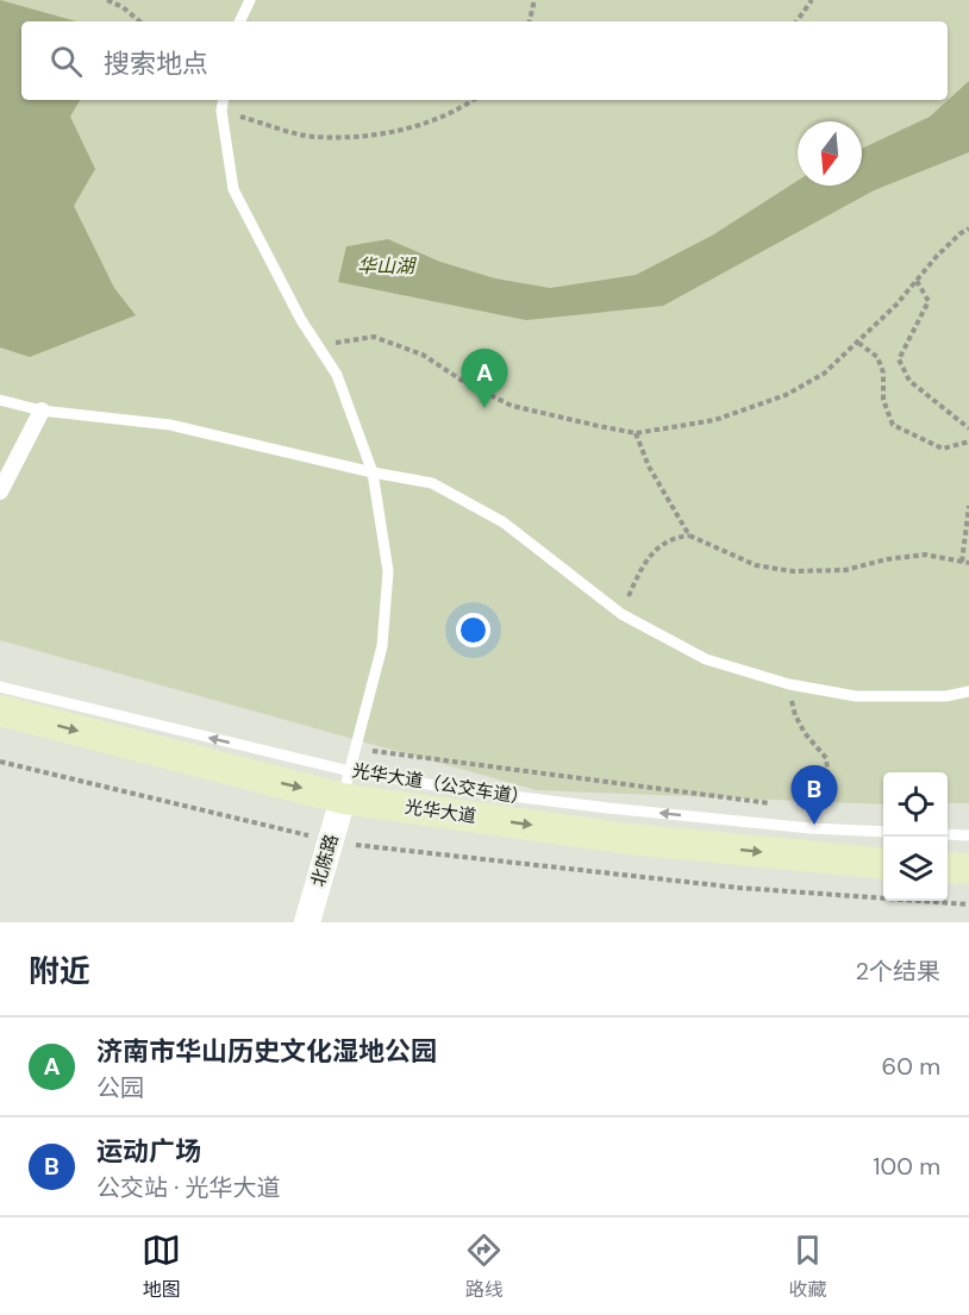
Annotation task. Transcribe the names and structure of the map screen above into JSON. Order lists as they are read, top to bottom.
{
  "streets": {
    "main road": ["光华大道"],
    "street": ["北陈路"],
    "lane": ["光华大道（公交车道）"]
  },
  "crossings": [
    ["光华大道（公交车道）", "光华大道"],
    ["光华大道（公交车道）", "北陈路"],
    ["光华大道", "北陈路"]
  ],
  "one_way": ["光华大道（公交车道）", "光华大道"],
  "water": ["华山湖"],
  "north": "bottom",
  "page": {
    "search": "搜索地点",
    "pins": ["A", "B"],
    "heading": ["附近", "2个结果"],
    "list": [
      {
        "mark": "A",
        "name": "济南市华山历史文化湿地公园",
        "note": "公园",
        "value": "60 m"
      },
      {
        "mark": "B",
        "name": "运动广场",
        "note": "公交站 · 光华大道",
        "value": "100 m"
      }
    ],
    "nav": ["地图", "路线", "收藏"]
  }
}
